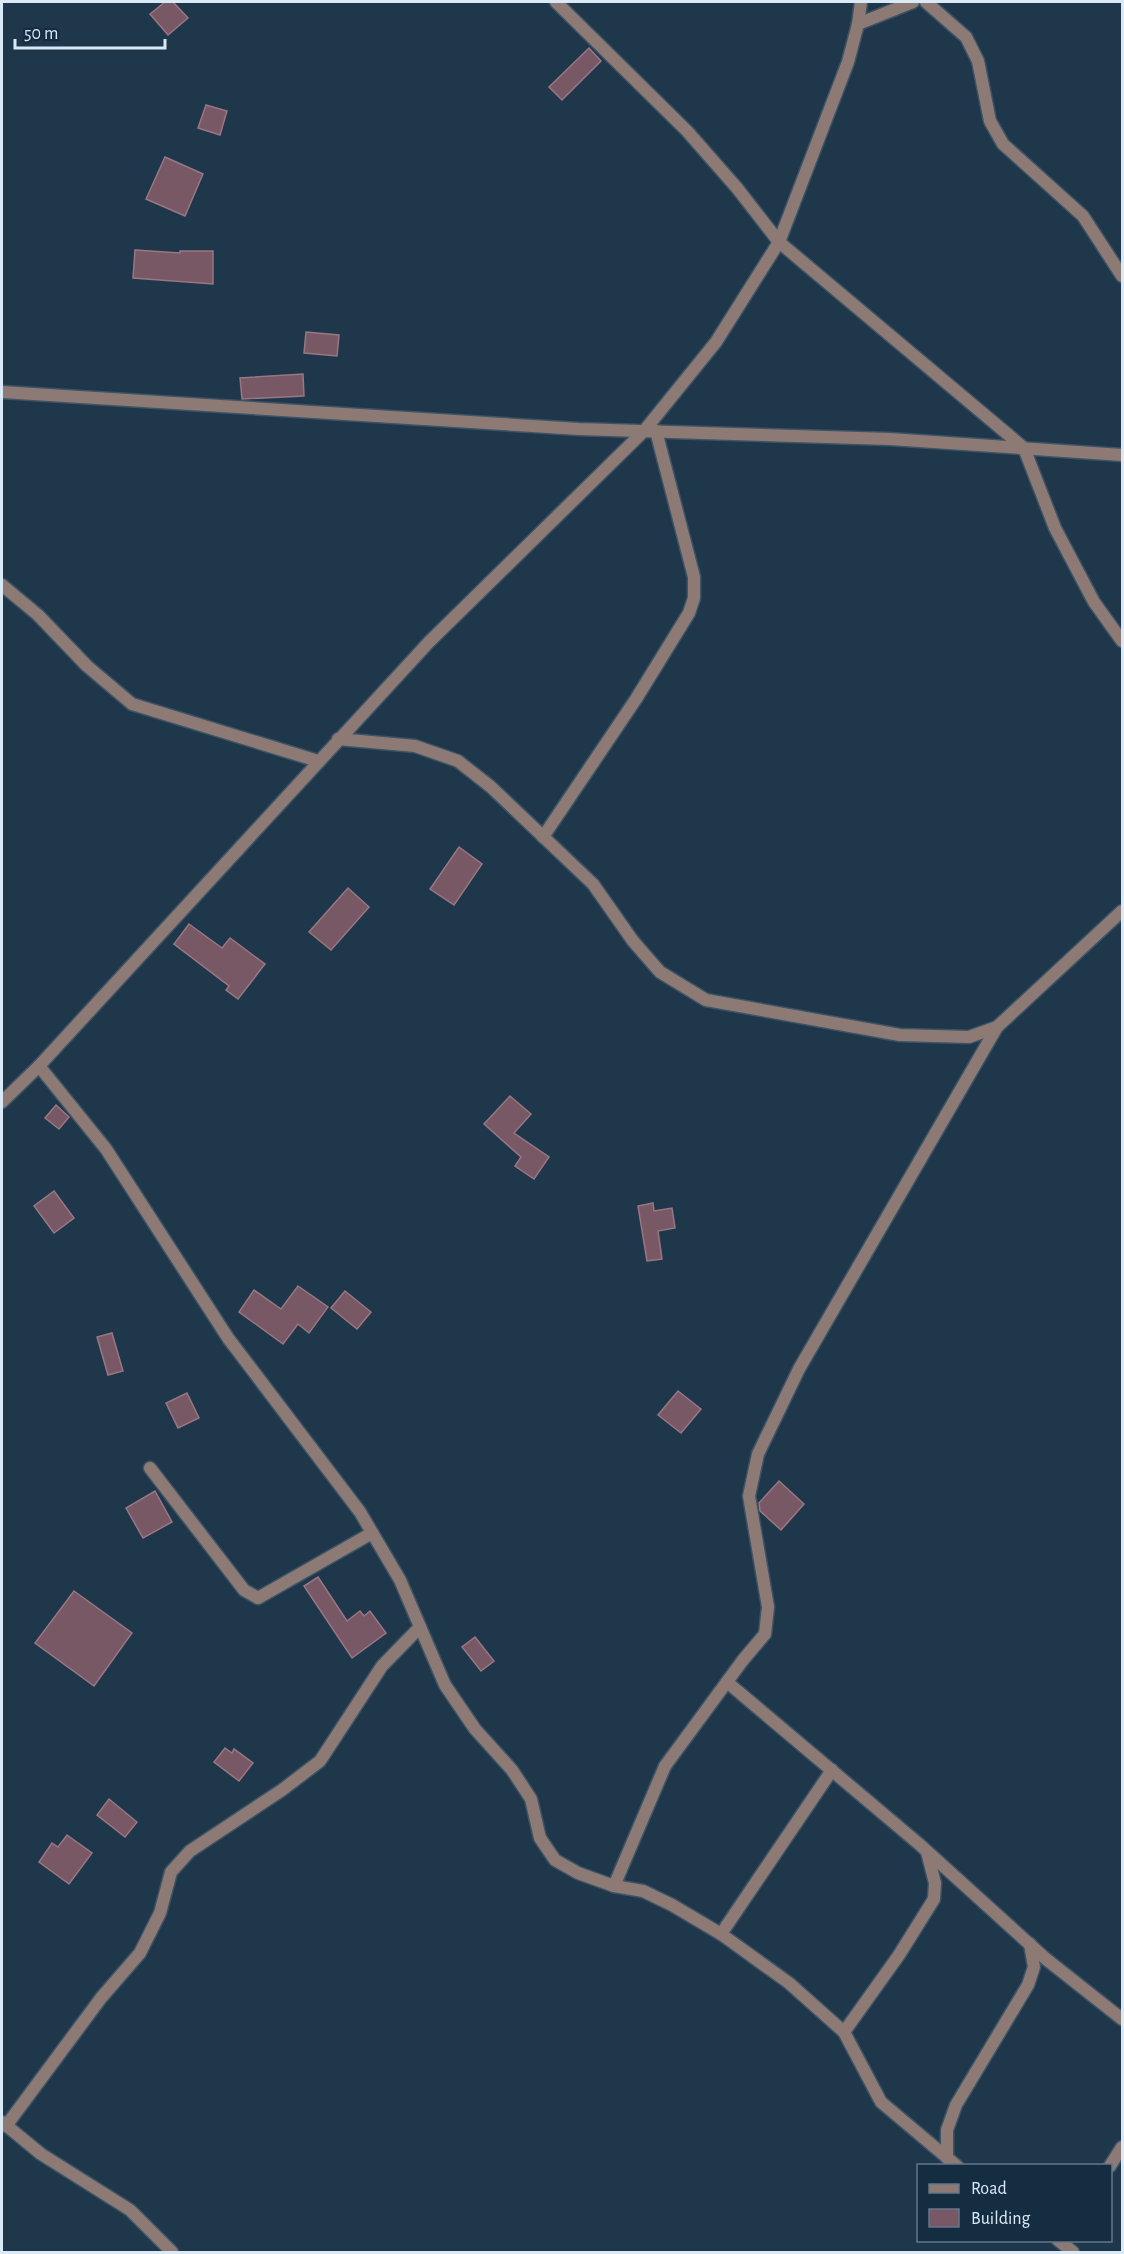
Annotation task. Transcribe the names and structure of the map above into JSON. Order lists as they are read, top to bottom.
{
  "legend": ["Road", "Building"],
  "scale_bar": "50 m"
}
